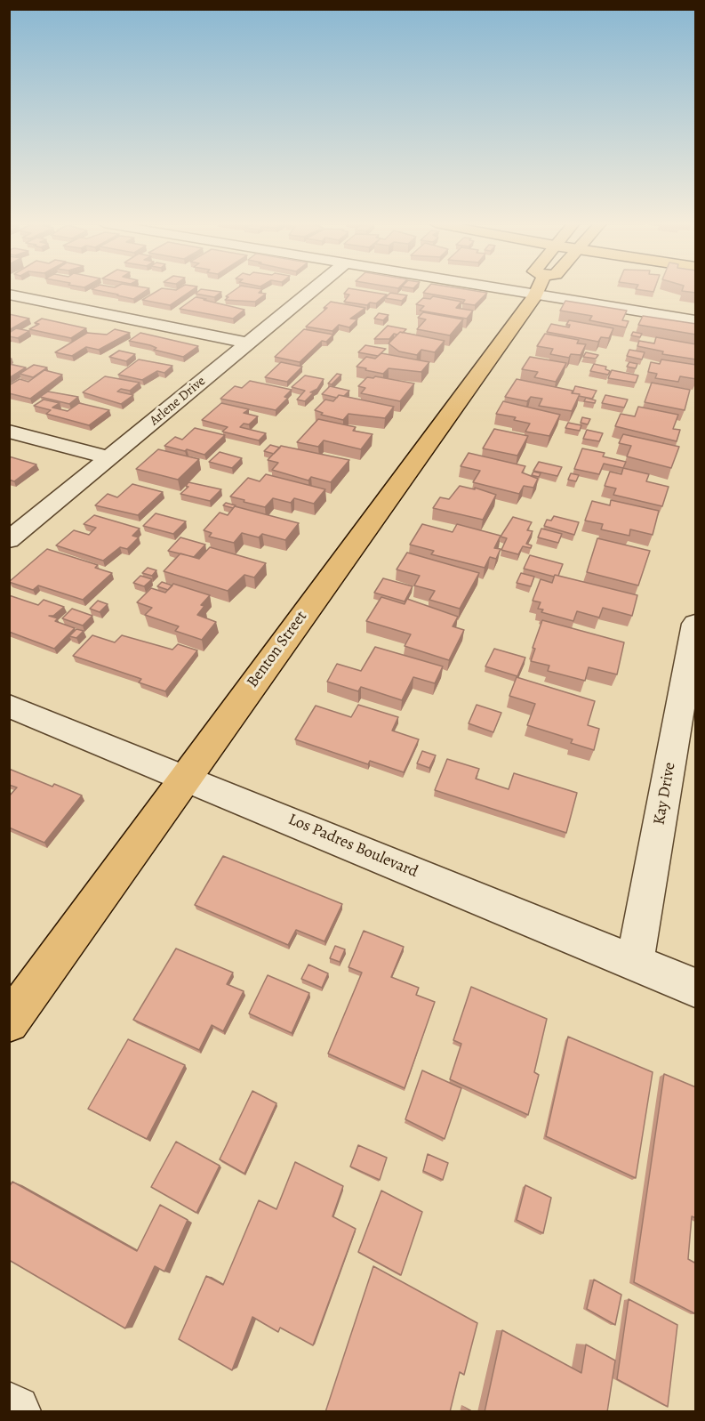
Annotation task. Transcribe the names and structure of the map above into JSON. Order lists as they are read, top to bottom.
{
  "streets": {
    "main road": ["Benton Street"],
    "street": ["Arlene Drive", "Kay Drive", "Los Padres Boulevard"]
  },
  "crossings": [
    ["Benton Street", "Los Padres Boulevard"],
    ["Kay Drive", "Los Padres Boulevard"]
  ]
}
